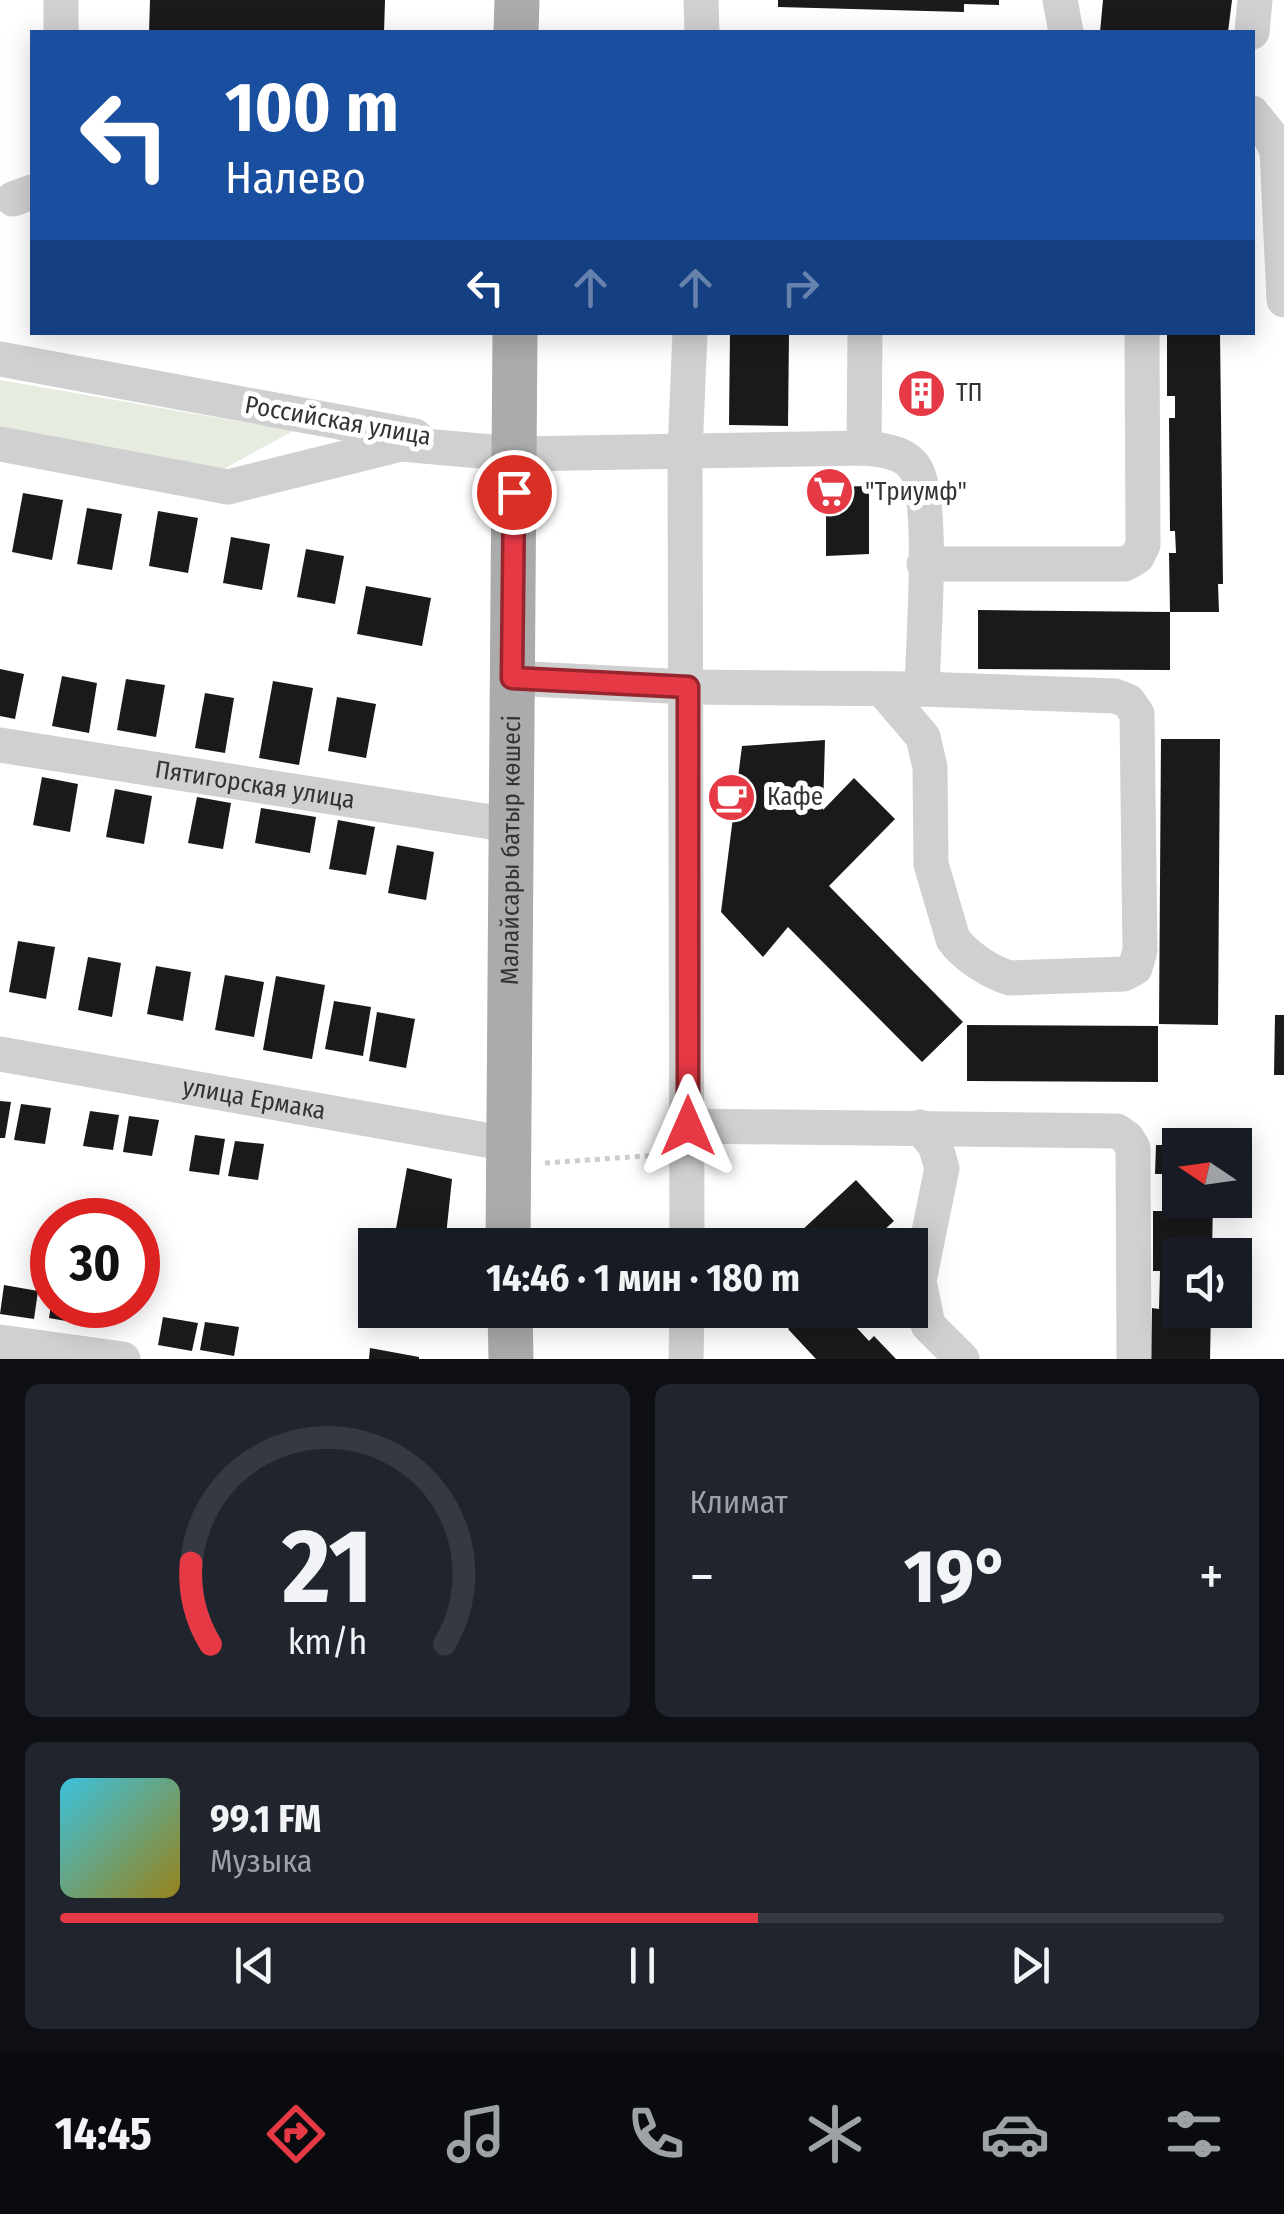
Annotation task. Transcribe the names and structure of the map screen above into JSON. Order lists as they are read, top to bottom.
{
  "streets": {
    "main road": ["Малайсары батыр көшесі"],
    "street": ["Российская улица", "Пятигорская улица", "улица Ермака"]
  },
  "crossings": [
    ["Российская улица", "Малайсары батыр көшесі"],
    ["Пятигорская улица", "Малайсары батыр көшесі"],
    ["Малайсары батыр көшесі", "улица Ермака"]
  ],
  "places": {
    "building": ["ТП"],
    "supermarket": ["\"Триумф\""],
    "cafe": ["Кафе"]
  },
  "north": "left",
  "page": {
    "turn": ["100 m", "Налево"],
    "limit": "30",
    "trip": "14:46 · 1 мин · 180 m",
    "tile": "Климат",
    "heat": ["−", "19°", "+"],
    "song": ["99.1 FM", "Музыка"],
    "tabs": "14:45",
    "gauge": ["21", "km/h"]
  }
}
